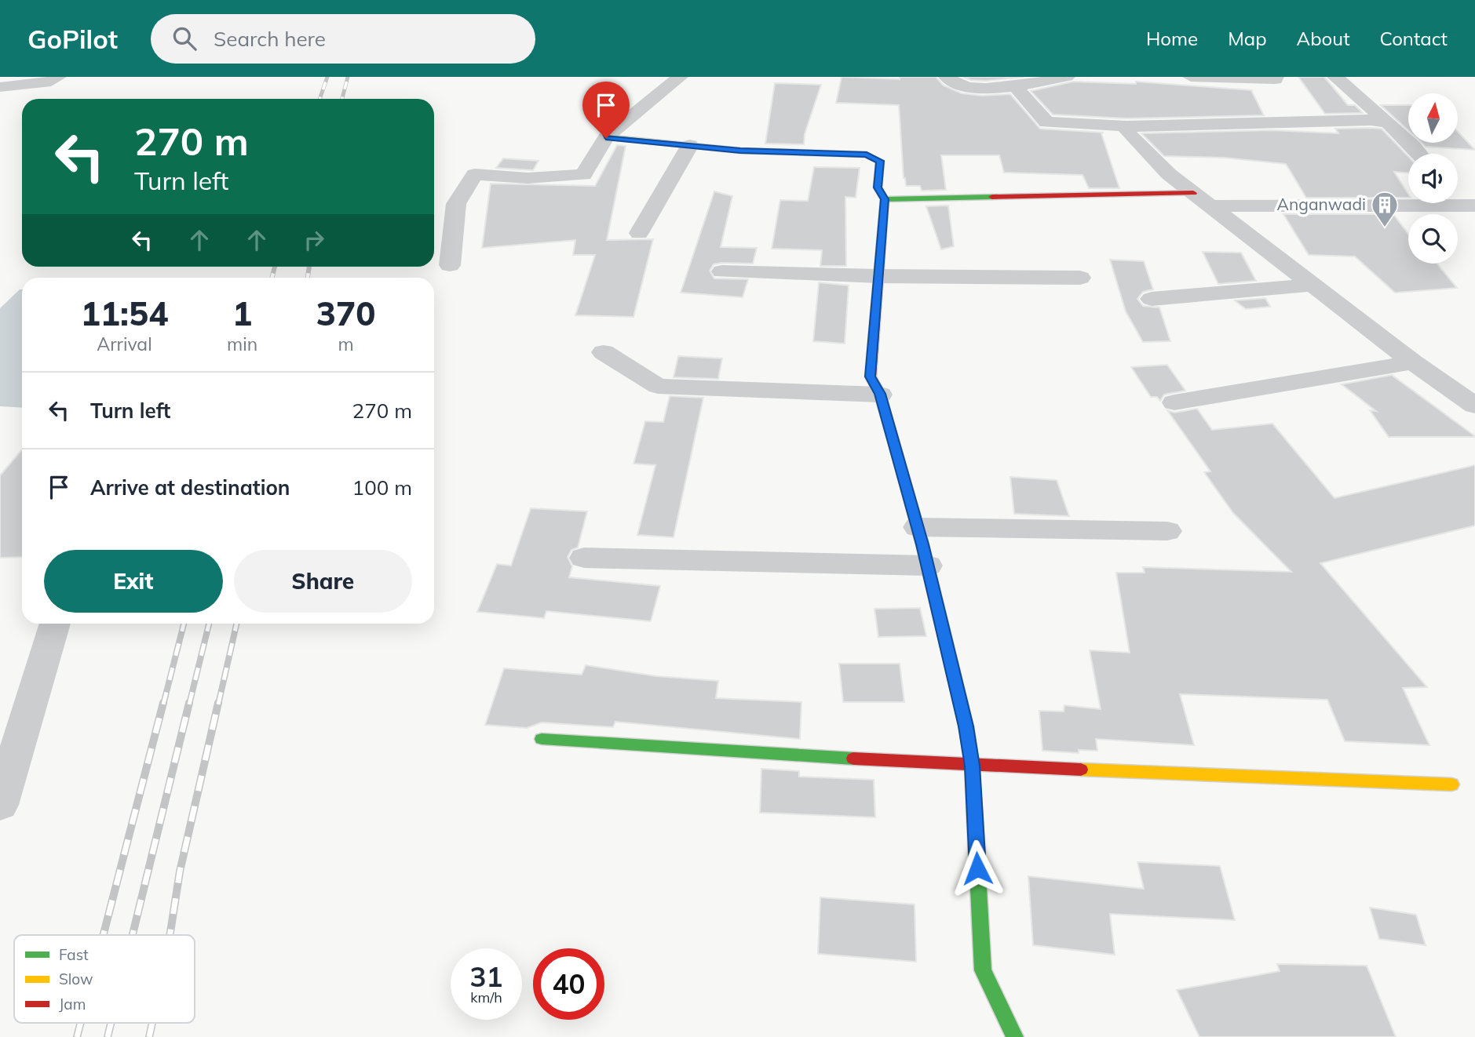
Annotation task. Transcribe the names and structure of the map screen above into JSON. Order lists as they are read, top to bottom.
{
  "places": {
    "building": ["Anganwadi"]
  },
  "legend": ["Fast", "Slow", "Jam"],
  "north": "top",
  "page": {
    "header": "GoPilot",
    "search": "Search here",
    "nav": [
      "Home",
      "Map",
      "About",
      "Contact"
    ],
    "turn": ["270 m", "Turn left"],
    "eta": [
      "11:54",
      "Arrival",
      "1",
      "min",
      "370",
      "m"
    ],
    "list": [
      {
        "name": "Turn left",
        "value": "270 m"
      },
      {
        "name": "Arrive at destination",
        "value": "100 m"
      }
    ],
    "buttons": ["Exit", "Share"],
    "speed": "31 km/h",
    "limit": "40"
  }
}
